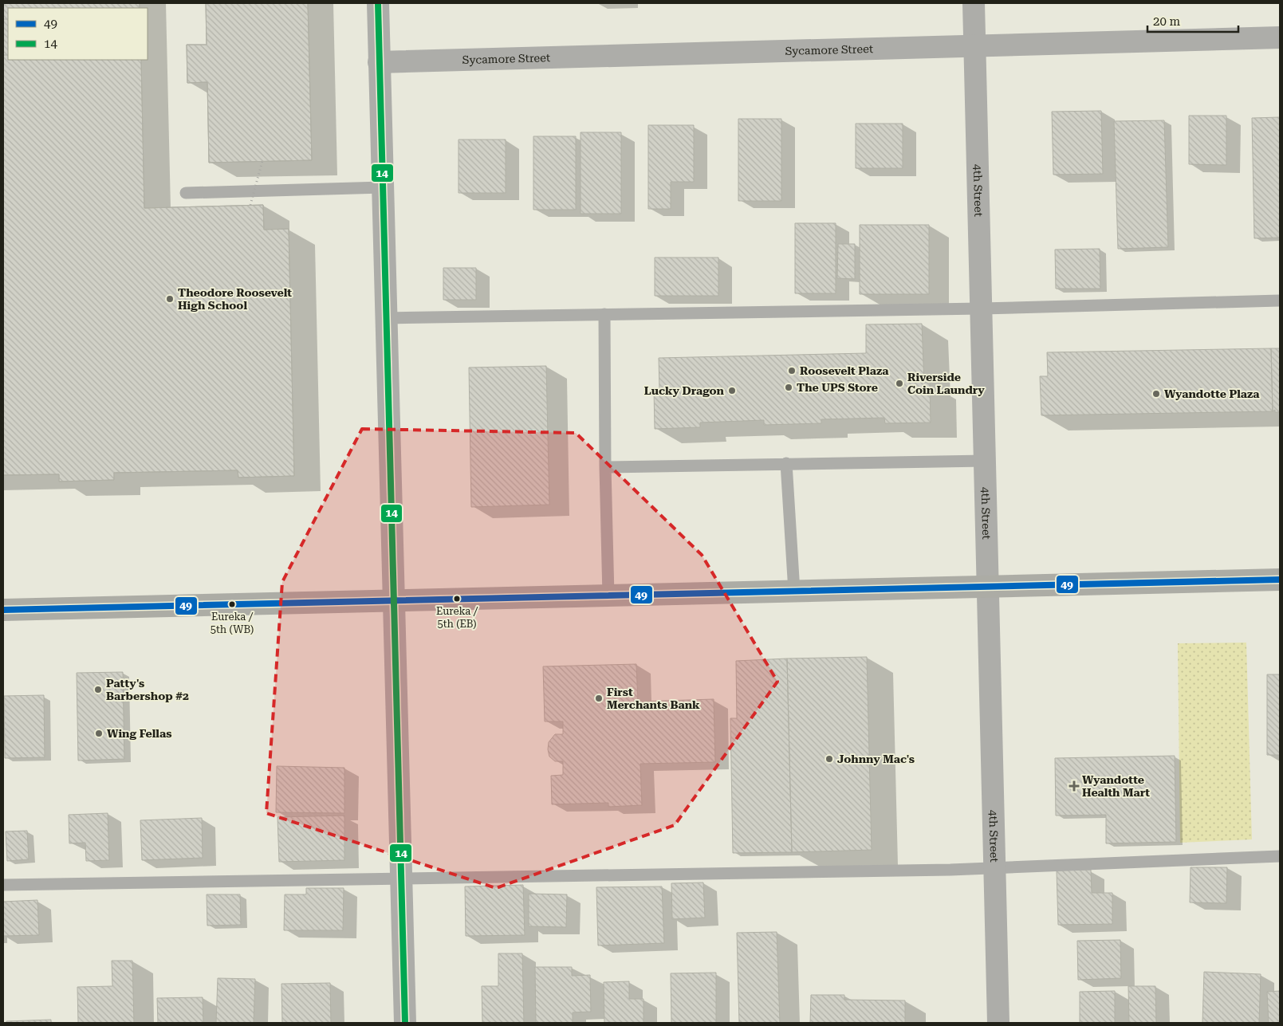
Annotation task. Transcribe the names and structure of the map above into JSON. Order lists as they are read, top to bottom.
{
  "streets": {
    "street": ["Sycamore Street", "4th Street"]
  },
  "crossings": [
    ["Sycamore Street", "4th Street"]
  ],
  "places": {
    "other": [
      "Theodore Roosevelt High School",
      "Roosevelt Plaza",
      "Riverside Coin Laundry",
      "The UPS Store",
      "Lucky Dragon",
      "Wyandotte Plaza",
      "Eureka / 5th (EB)",
      "Eureka / 5th (WB)",
      "Patty's Barbershop #2",
      "First Merchants Bank",
      "Wing Fellas",
      "Johnny Mac's"
    ],
    "health": ["Wyandotte Health Mart"]
  },
  "lines": ["transit line 14", "transit line 49"],
  "legend": ["49", "14"],
  "scale_bar": "20 m"
}
